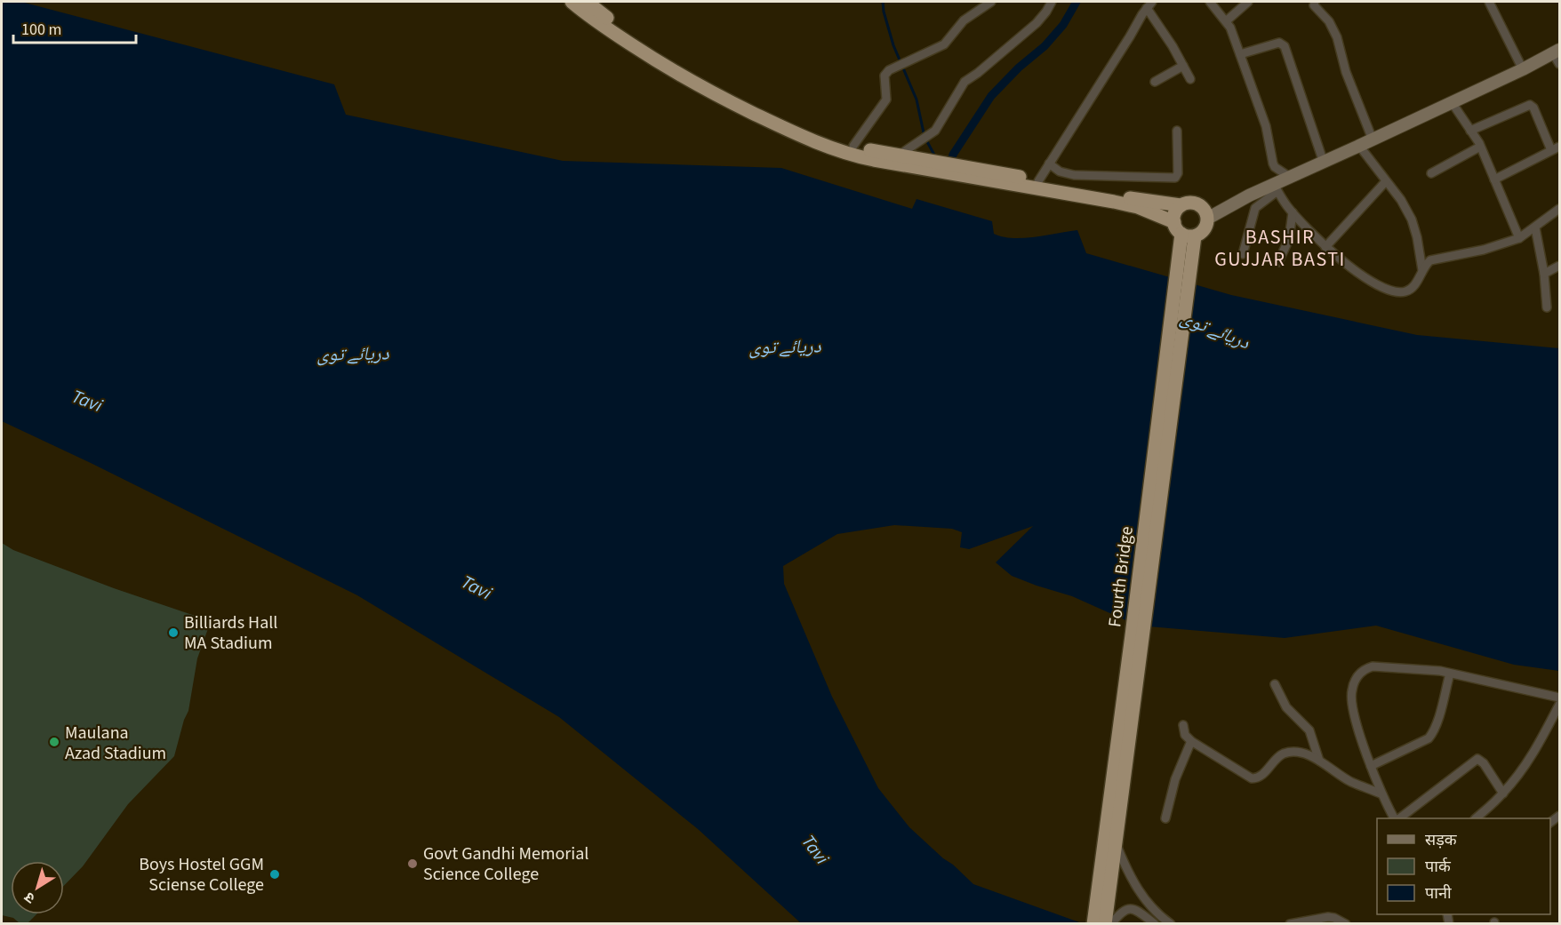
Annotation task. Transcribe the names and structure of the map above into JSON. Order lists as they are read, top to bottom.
{
  "streets": {
    "highway": ["Fourth Bridge"]
  },
  "districts": ["BASHIR GUJJAR BASTI"],
  "water": ["دریائے توی", "Tavi"],
  "places": [
    "Billiards Hall MA Stadium",
    "Maulana Azad Stadium",
    "Govt Gandhi Memorial Science College",
    "Boys Hostel GGM Sciense College"
  ],
  "legend": ["सड़क", "पार्क", "पानी"],
  "scale_bar": "100 m",
  "north": "bottom left"
}
